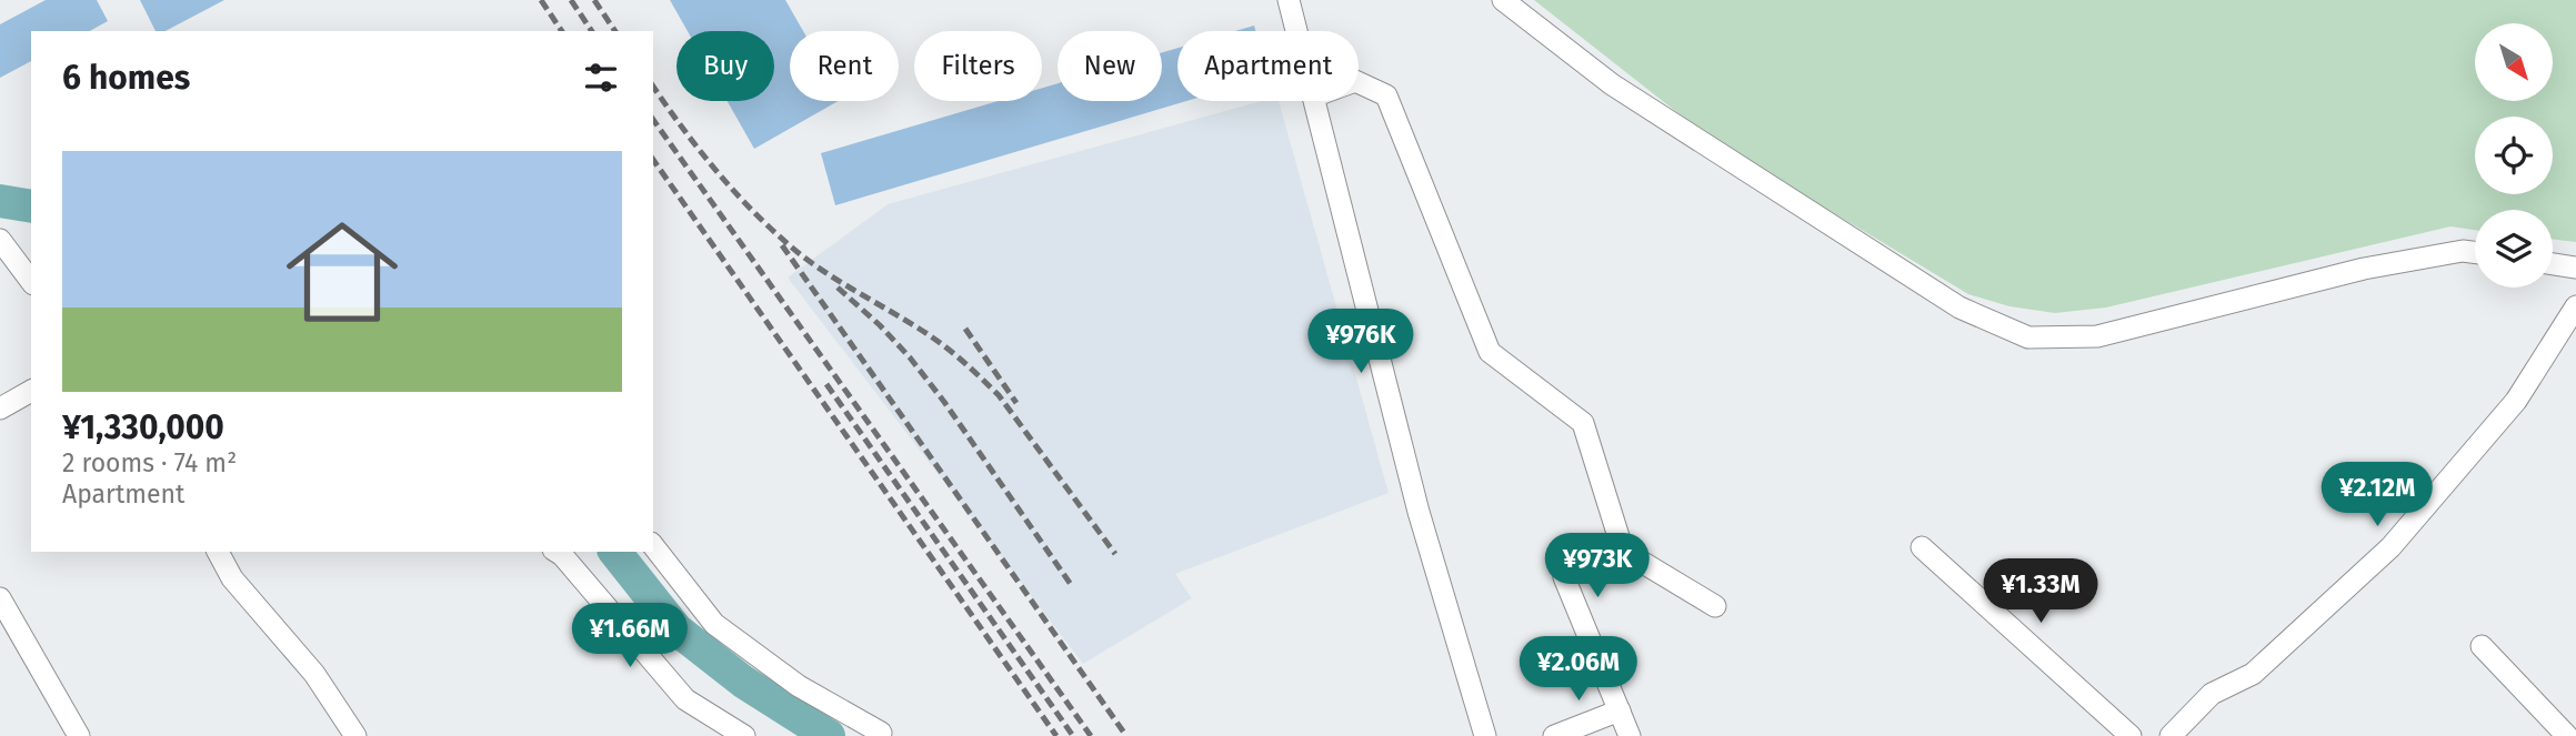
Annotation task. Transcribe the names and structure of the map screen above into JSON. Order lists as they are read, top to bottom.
{
  "north": "bottom right",
  "page": {
    "chip": [
      "Buy",
      "Rent",
      "Filters",
      "New",
      "Apartment"
    ],
    "heading": "6 homes",
    "list": [
      {
        "name": "¥1,330,000",
        "note": "2 rooms · 74 m² · Apartment"
      }
    ],
    "price": [
      "¥976K",
      "¥2.12M",
      "¥973K",
      "¥1.33M",
      "¥1.66M",
      "¥2.06M"
    ]
  }
}
